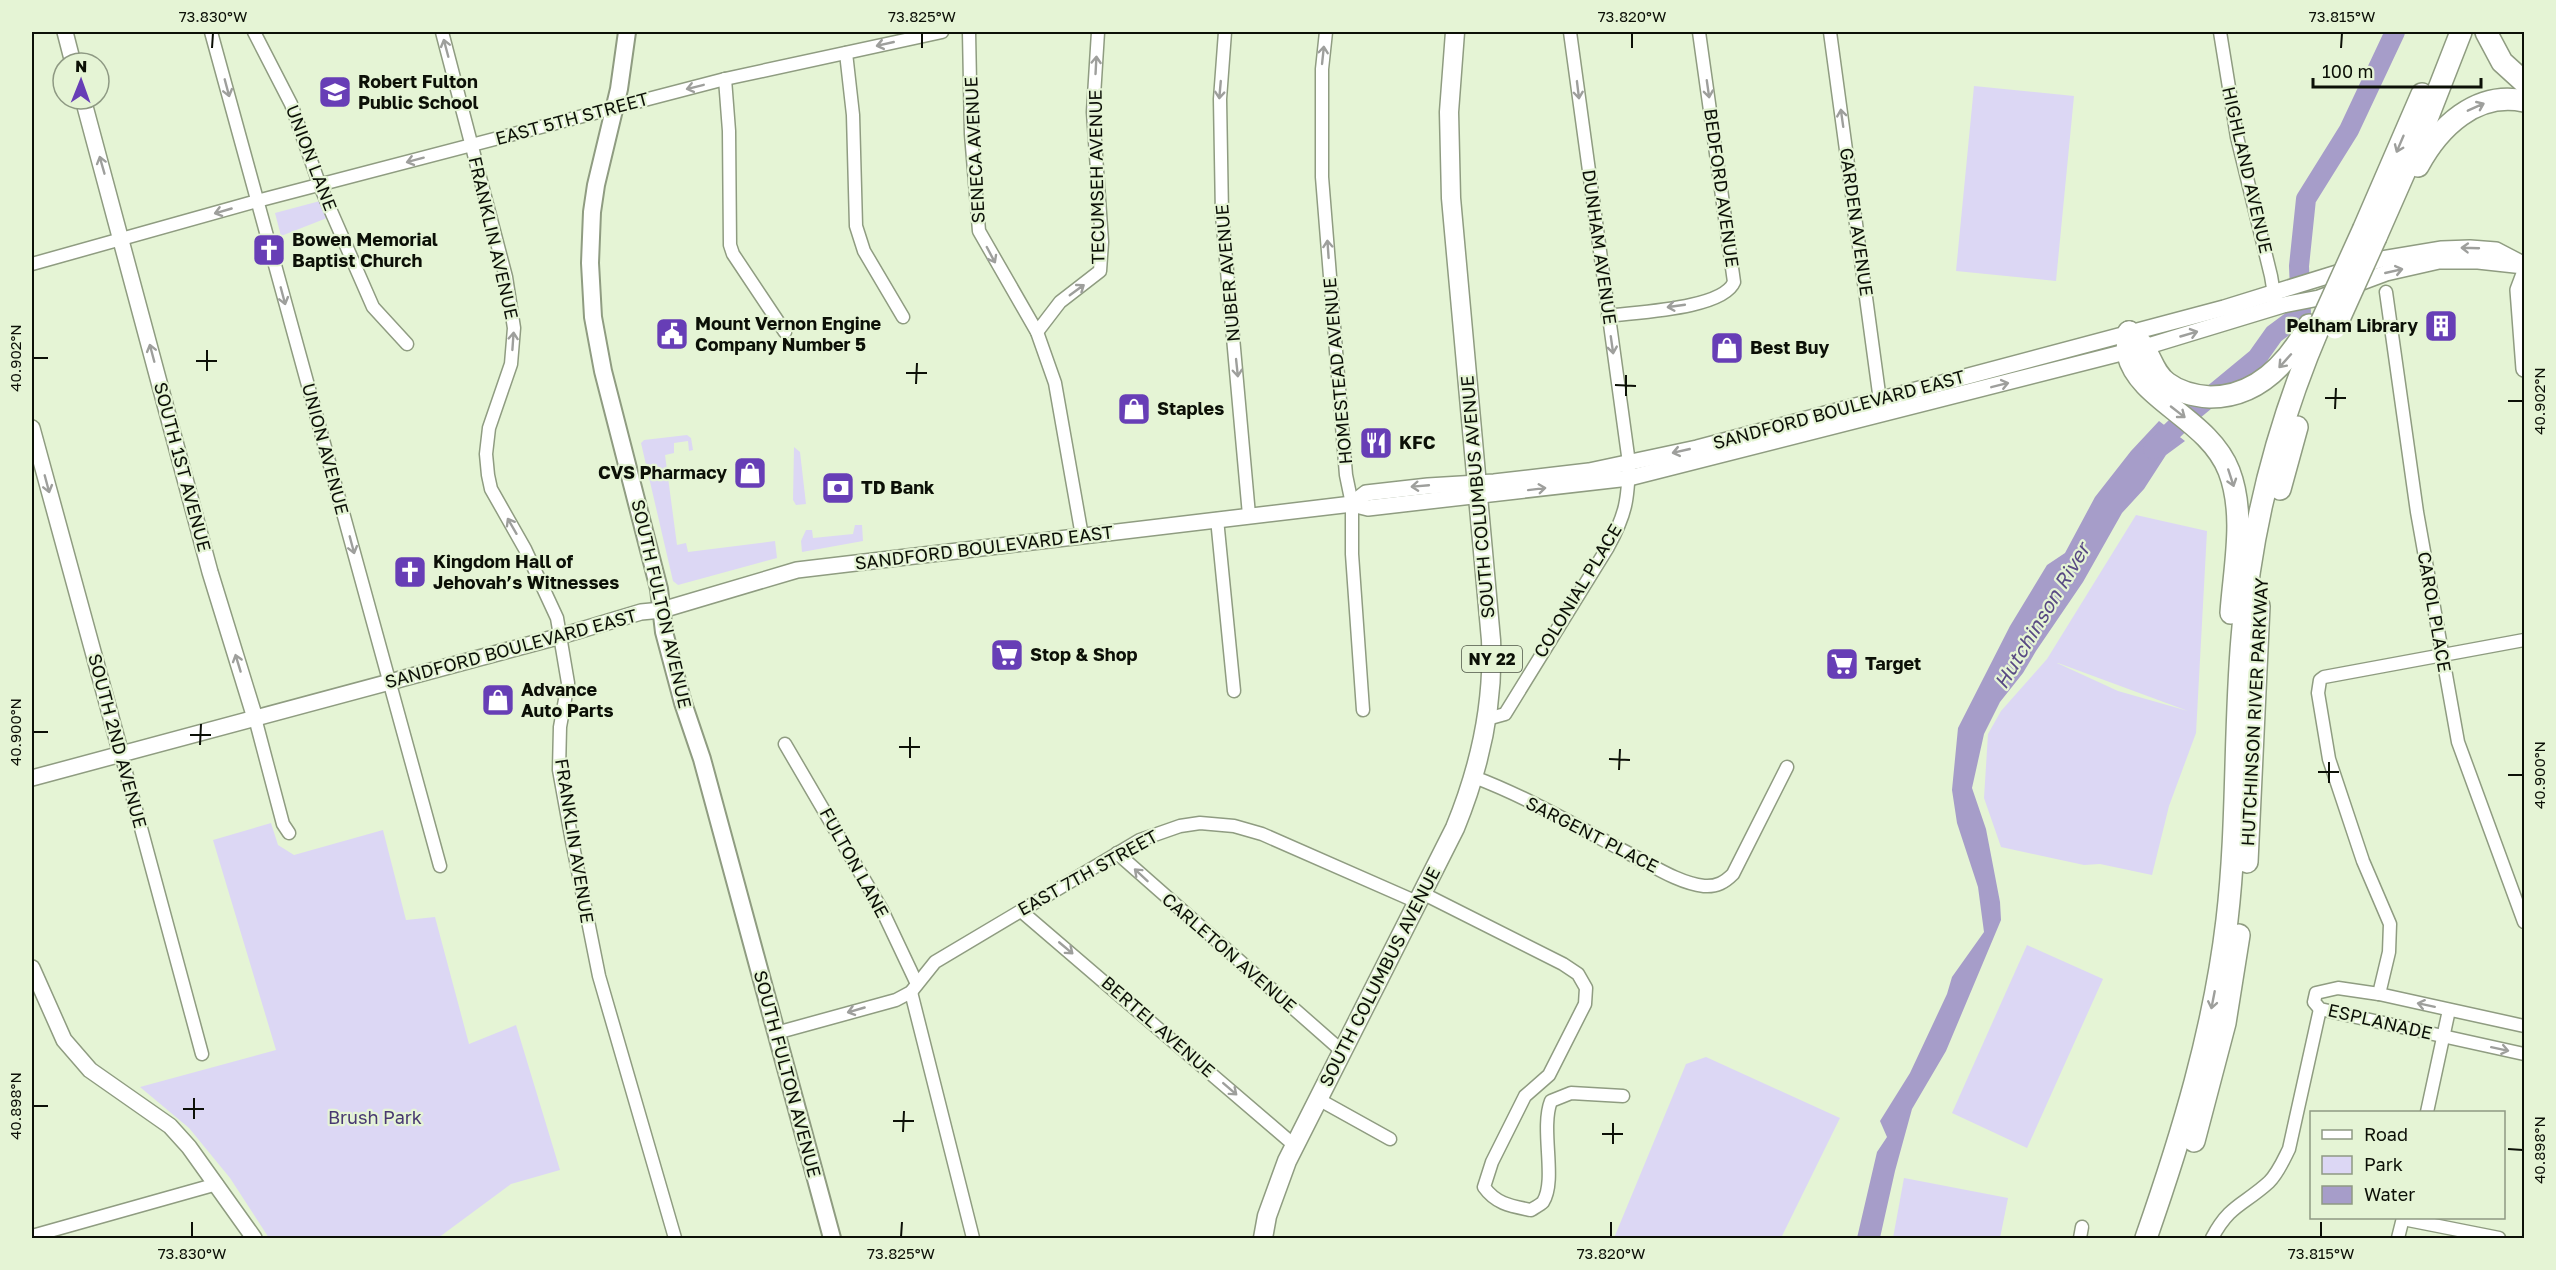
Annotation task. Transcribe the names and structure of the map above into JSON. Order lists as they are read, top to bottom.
{
  "streets": {
    "highway": ["HUTCHINSON RIVER PARKWAY"],
    "main road": ["SOUTH COLUMBUS AVENUE", "SOUTH FULTON AVENUE", "NY 22"],
    "street": [
      "EAST 5TH STREET",
      "SENECA AVENUE",
      "UNION LANE",
      "HIGHLAND AVENUE",
      "TECUMSEH AVENUE",
      "BEDFORD AVENUE",
      "GARDEN AVENUE",
      "FRANKLIN AVENUE",
      "DUNHAM AVENUE",
      "NUBER AVENUE",
      "HOMESTEAD AVENUE",
      "SANDFORD BOULEVARD EAST",
      "UNION AVENUE",
      "SOUTH 1ST AVENUE",
      "COLONIAL PLACE",
      "CAROL PLACE",
      "SOUTH 2ND AVENUE",
      "SARGENT PLACE",
      "FULTON LANE",
      "EAST 7TH STREET",
      "CARLETON AVENUE",
      "ESPLANADE",
      "BERTEL AVENUE"
    ]
  },
  "crossings": [
    ["EAST 5TH STREET", "UNION LANE"],
    ["EAST 5TH STREET", "FRANKLIN AVENUE"],
    ["EAST 5TH STREET", "UNION AVENUE"],
    ["EAST 5TH STREET", "SOUTH 1ST AVENUE"],
    ["EAST 5TH STREET", "SOUTH FULTON AVENUE"],
    ["SENECA AVENUE", "TECUMSEH AVENUE"],
    ["SENECA AVENUE", "SANDFORD BOULEVARD EAST"],
    ["HIGHLAND AVENUE", "SANDFORD BOULEVARD EAST"],
    ["BEDFORD AVENUE", "DUNHAM AVENUE"],
    ["GARDEN AVENUE", "SANDFORD BOULEVARD EAST"],
    ["FRANKLIN AVENUE", "SANDFORD BOULEVARD EAST"],
    ["DUNHAM AVENUE", "SANDFORD BOULEVARD EAST"],
    ["DUNHAM AVENUE", "COLONIAL PLACE"],
    ["NUBER AVENUE", "SANDFORD BOULEVARD EAST"],
    ["HOMESTEAD AVENUE", "SANDFORD BOULEVARD EAST"],
    ["SANDFORD BOULEVARD EAST", "UNION AVENUE"],
    ["SANDFORD BOULEVARD EAST", "SOUTH 1ST AVENUE"],
    ["SANDFORD BOULEVARD EAST", "SOUTH COLUMBUS AVENUE"],
    ["SANDFORD BOULEVARD EAST", "COLONIAL PLACE"],
    ["SANDFORD BOULEVARD EAST", "SOUTH FULTON AVENUE"],
    ["SANDFORD BOULEVARD EAST", "HUTCHINSON RIVER PARKWAY"],
    ["SANDFORD BOULEVARD EAST", "SOUTH 2ND AVENUE"],
    ["SOUTH COLUMBUS AVENUE", "COLONIAL PLACE"],
    ["SOUTH COLUMBUS AVENUE", "SARGENT PLACE"],
    ["SOUTH COLUMBUS AVENUE", "EAST 7TH STREET"],
    ["SOUTH COLUMBUS AVENUE", "CARLETON AVENUE"],
    ["SOUTH COLUMBUS AVENUE", "BERTEL AVENUE"],
    ["SOUTH FULTON AVENUE", "EAST 7TH STREET"],
    ["FULTON LANE", "EAST 7TH STREET"],
    ["EAST 7TH STREET", "CARLETON AVENUE"],
    ["EAST 7TH STREET", "BERTEL AVENUE"]
  ],
  "one_way": [
    "EAST 5TH STREET",
    "SENECA AVENUE",
    "TECUMSEH AVENUE",
    "GARDEN AVENUE",
    "FRANKLIN AVENUE",
    "DUNHAM AVENUE",
    "NUBER AVENUE",
    "HOMESTEAD AVENUE",
    "UNION AVENUE",
    "SOUTH 1ST AVENUE",
    "SOUTH 2ND AVENUE",
    "CARLETON AVENUE",
    "BERTEL AVENUE"
  ],
  "water": ["Hutchinson River"],
  "parks": ["Brush Park"],
  "places": {
    "school or university": ["Robert Fulton Public School"],
    "church": ["Bowen Memorial Baptist Church", "Kingdom Hall of Jehovah’s Witnesses"],
    "building": ["Pelham Library"],
    "public building": ["Mount Vernon Engine Company Number 5"],
    "shop": [
      "Best Buy",
      "Staples",
      "CVS Pharmacy",
      "Advance Auto Parts"
    ],
    "restaurant": ["KFC"],
    "bank": ["TD Bank"],
    "supermarket": ["Stop & Shop", "Target"]
  },
  "legend": ["Road", "Park", "Water"],
  "scale_bar": "100 m",
  "north": "top",
  "coordinates": [
    "73.830°W",
    "73.825°W",
    "73.820°W",
    "73.815°W",
    "40.902°N",
    "40.900°N",
    "40.898°N"
  ]
}
